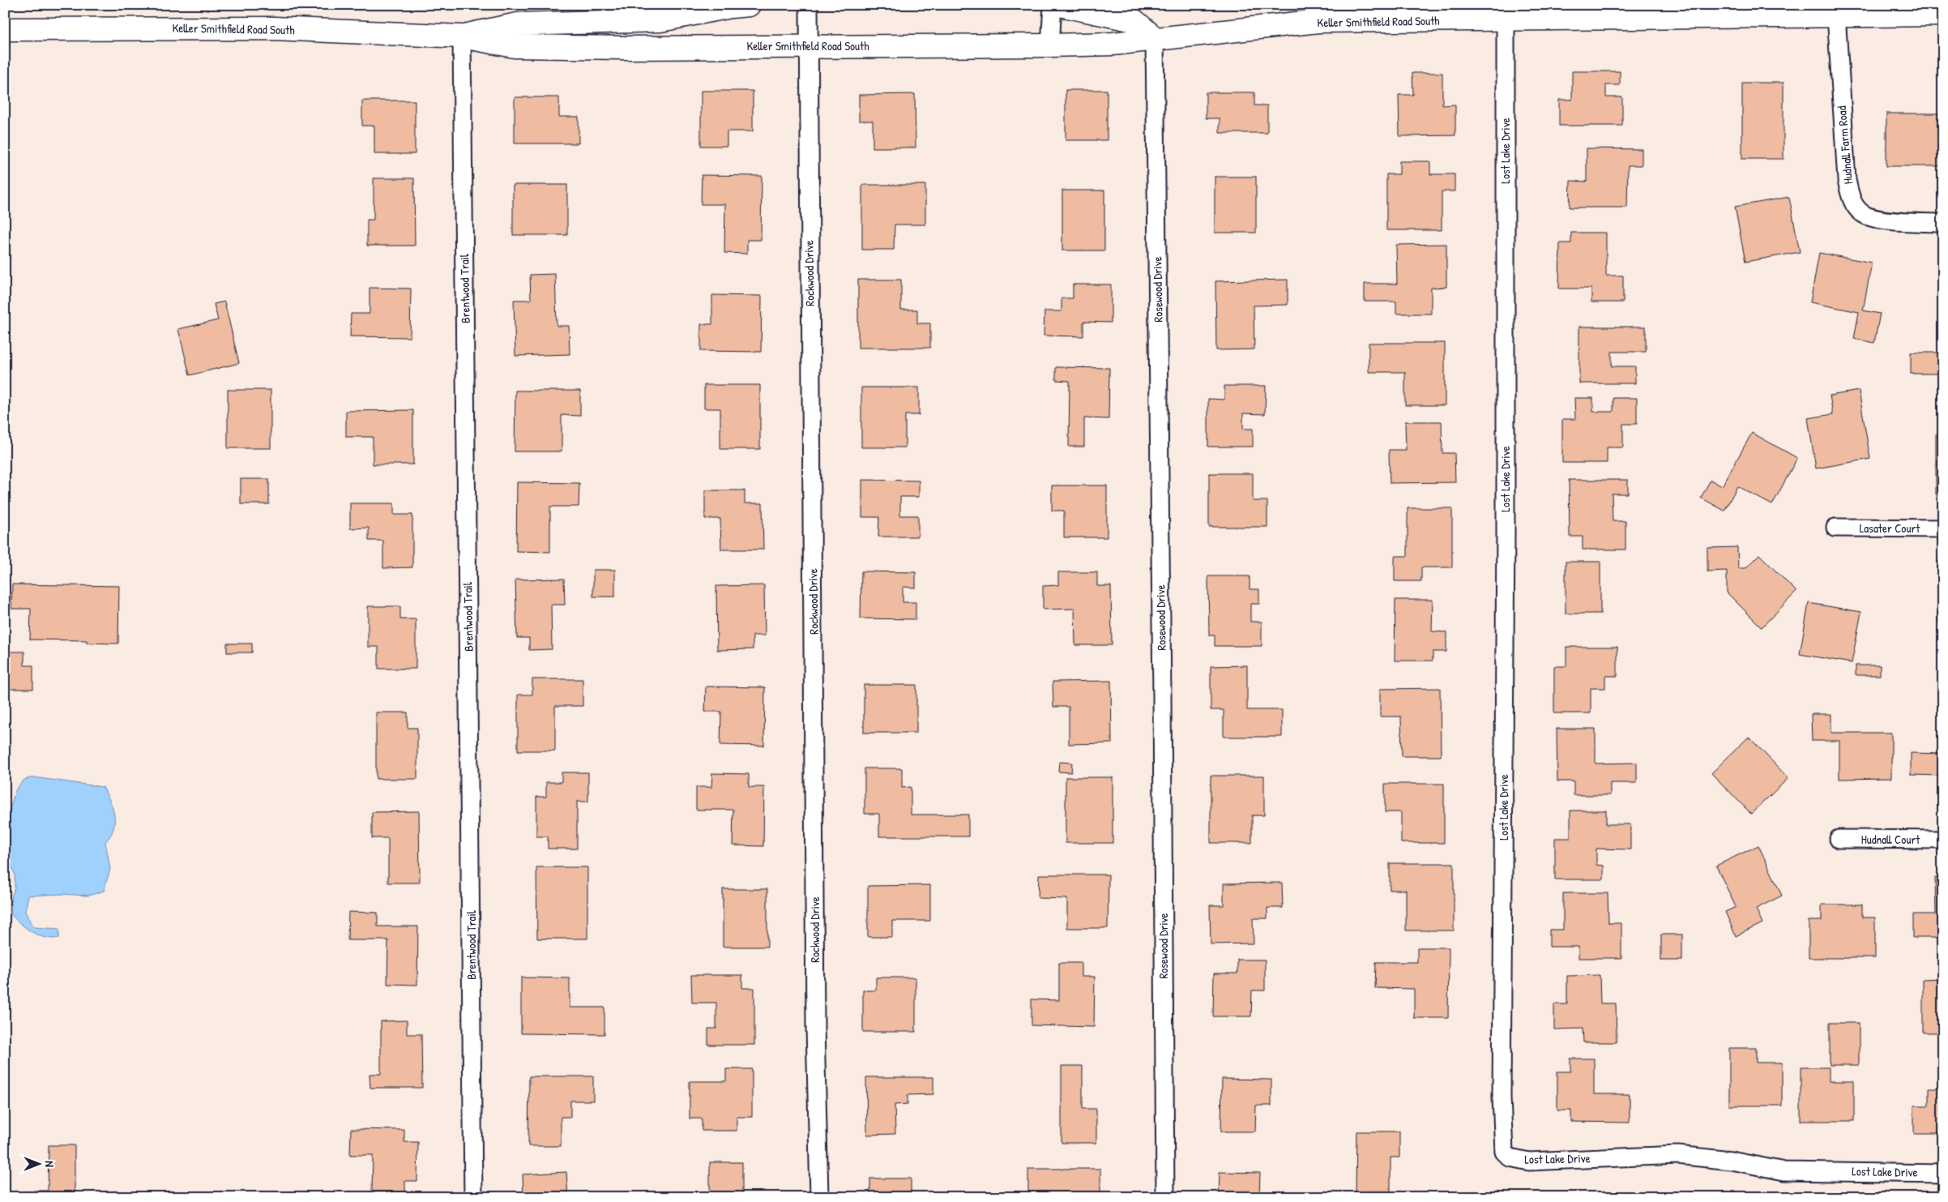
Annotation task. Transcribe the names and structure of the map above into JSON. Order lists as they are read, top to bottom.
{
  "streets": {
    "main road": ["Keller Smithfield Road South"],
    "street": [
      "Hudnall Farm Road",
      "Lost Lake Drive",
      "Rockwood Drive",
      "Brentwood Trail",
      "Rosewood Drive",
      "Lasater Court",
      "Hudnall Court"
    ]
  },
  "crossings": [
    ["Keller Smithfield Road South", "Hudnall Farm Road"],
    ["Keller Smithfield Road South", "Lost Lake Drive"],
    ["Keller Smithfield Road South", "Rockwood Drive"],
    ["Keller Smithfield Road South", "Brentwood Trail"],
    ["Keller Smithfield Road South", "Rosewood Drive"]
  ],
  "north": "right"
}
